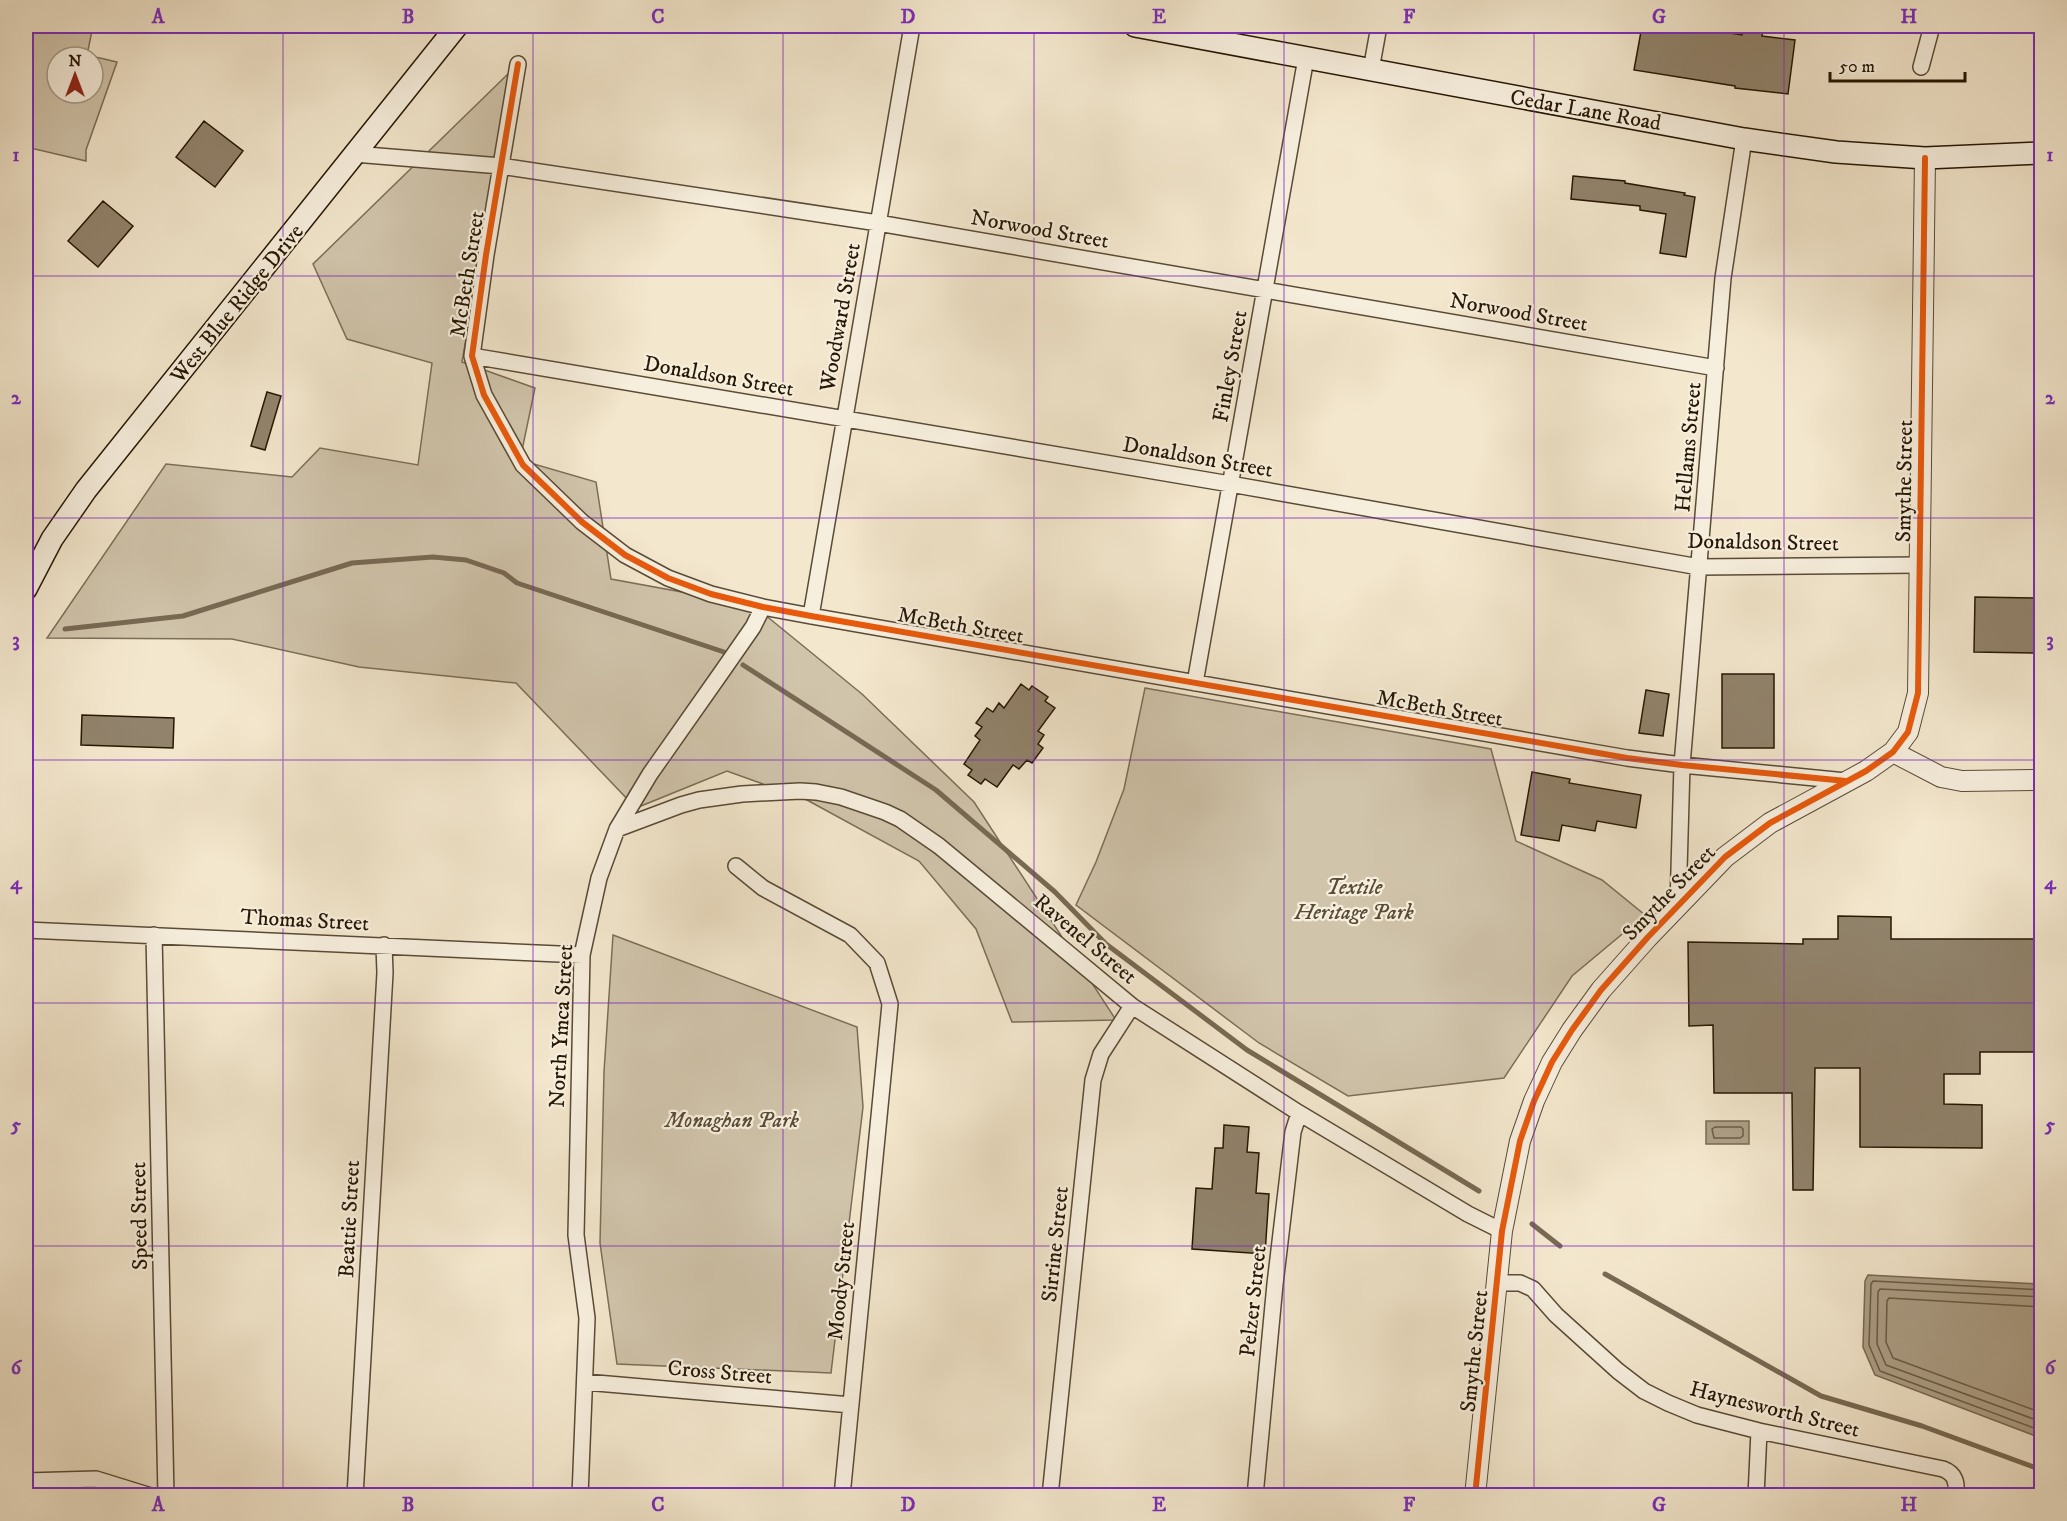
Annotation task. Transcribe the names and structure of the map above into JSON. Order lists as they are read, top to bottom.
{
  "streets": {
    "main road": ["Cedar Lane Road", "West Blue Ridge Drive"],
    "street": [
      "Norwood Street",
      "McBeth Street",
      "Woodward Street",
      "Finley Street",
      "Donaldson Street",
      "Hellams Street",
      "Smythe Street",
      "Thomas Street",
      "Ravenel Street",
      "North Ymca Street",
      "Speed Street",
      "Beattie Street",
      "Sirrine Street",
      "Moody Street",
      "Pelzer Street",
      "Cross Street",
      "Haynesworth Street"
    ]
  },
  "crossings": [
    ["Cedar Lane Road", "Finley Street"],
    ["Cedar Lane Road", "Hellams Street"],
    ["Cedar Lane Road", "Smythe Street"],
    ["Norwood Street", "McBeth Street"],
    ["Norwood Street", "West Blue Ridge Drive"],
    ["Norwood Street", "Woodward Street"],
    ["Norwood Street", "Finley Street"],
    ["Norwood Street", "Hellams Street"],
    ["McBeth Street", "Woodward Street"],
    ["McBeth Street", "Finley Street"],
    ["McBeth Street", "Donaldson Street"],
    ["McBeth Street", "Hellams Street"],
    ["McBeth Street", "Smythe Street"],
    ["McBeth Street", "North Ymca Street"],
    ["Woodward Street", "Donaldson Street"],
    ["Finley Street", "Donaldson Street"],
    ["Donaldson Street", "Hellams Street"],
    ["Donaldson Street", "Smythe Street"],
    ["Hellams Street", "Smythe Street"],
    ["Smythe Street", "Ravenel Street"],
    ["Smythe Street", "Haynesworth Street"],
    ["Thomas Street", "North Ymca Street"],
    ["Thomas Street", "Speed Street"],
    ["Thomas Street", "Beattie Street"],
    ["Ravenel Street", "North Ymca Street"],
    ["Ravenel Street", "Sirrine Street"],
    ["Ravenel Street", "Pelzer Street"],
    ["North Ymca Street", "Cross Street"],
    ["Moody Street", "Cross Street"]
  ],
  "parks": ["Textile Heritage Park", "Monaghan Park"],
  "scale_bar": "50 m",
  "north": "top",
  "grid": {
    "columns": [
      "A",
      "B",
      "C",
      "D",
      "E",
      "F",
      "G",
      "H"
    ],
    "rows": [
      "1",
      "2",
      "3",
      "4",
      "5",
      "6"
    ]
  }
}
